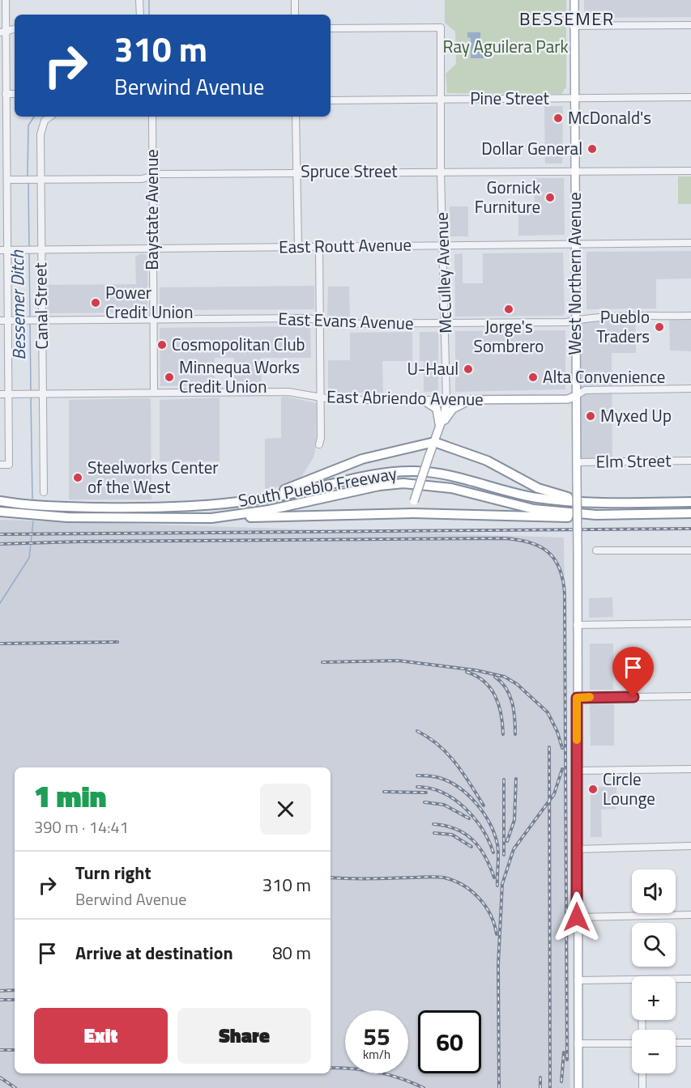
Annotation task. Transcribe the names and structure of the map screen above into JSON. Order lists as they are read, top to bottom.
{
  "streets": {
    "highway": ["South Pueblo Freeway"],
    "main road": ["McCulley Avenue", "West Northern Avenue", "East Abriendo Avenue"],
    "street": [
      "Pine Street",
      "Spruce Street",
      "Baystate Avenue",
      "East Routt Avenue",
      "Canal Street",
      "East Evans Avenue",
      "Elm Street"
    ]
  },
  "crossings": [
    ["Pine Street", "McCulley Avenue"],
    ["Pine Street", "West Northern Avenue"],
    ["Spruce Street", "Baystate Avenue"],
    ["Spruce Street", "McCulley Avenue"],
    ["Spruce Street", "West Northern Avenue"],
    ["Spruce Street", "Canal Street"],
    ["Baystate Avenue", "East Routt Avenue"],
    ["Baystate Avenue", "East Evans Avenue"],
    ["Baystate Avenue", "East Abriendo Avenue"],
    ["East Routt Avenue", "McCulley Avenue"],
    ["East Routt Avenue", "West Northern Avenue"],
    ["East Routt Avenue", "Canal Street"],
    ["McCulley Avenue", "East Evans Avenue"],
    ["McCulley Avenue", "East Abriendo Avenue"],
    ["West Northern Avenue", "East Evans Avenue"],
    ["West Northern Avenue", "East Abriendo Avenue"],
    ["West Northern Avenue", "Elm Street"],
    ["Canal Street", "East Evans Avenue"],
    ["Canal Street", "East Abriendo Avenue"]
  ],
  "districts": ["BESSEMER"],
  "water": ["Bessemer Ditch"],
  "parks": ["Ray Aguilera Park"],
  "places": [
    "McDonald's",
    "Dollar General",
    "Gornick Furniture",
    "Power Credit Union",
    "Jorge's Sombrero",
    "Pueblo Traders",
    "Cosmopolitan Club",
    "U-Haul",
    "Minnequa Works Credit Union",
    "Alta Convenience",
    "Myxed Up",
    "Steelworks Center of the West",
    "Circle Lounge"
  ],
  "page": {
    "turn": ["310 m", "Berwind Avenue"],
    "heading": ["1 min", "390 m · 14:41"],
    "list": [
      {
        "name": "Turn right",
        "note": "Berwind Avenue",
        "value": "310 m"
      },
      {
        "name": "Arrive at destination",
        "value": "80 m"
      }
    ],
    "map_buttons": ["+", "−"],
    "buttons": ["Exit", "Share"],
    "speed": "55 km/h",
    "limit": "60"
  }
}
